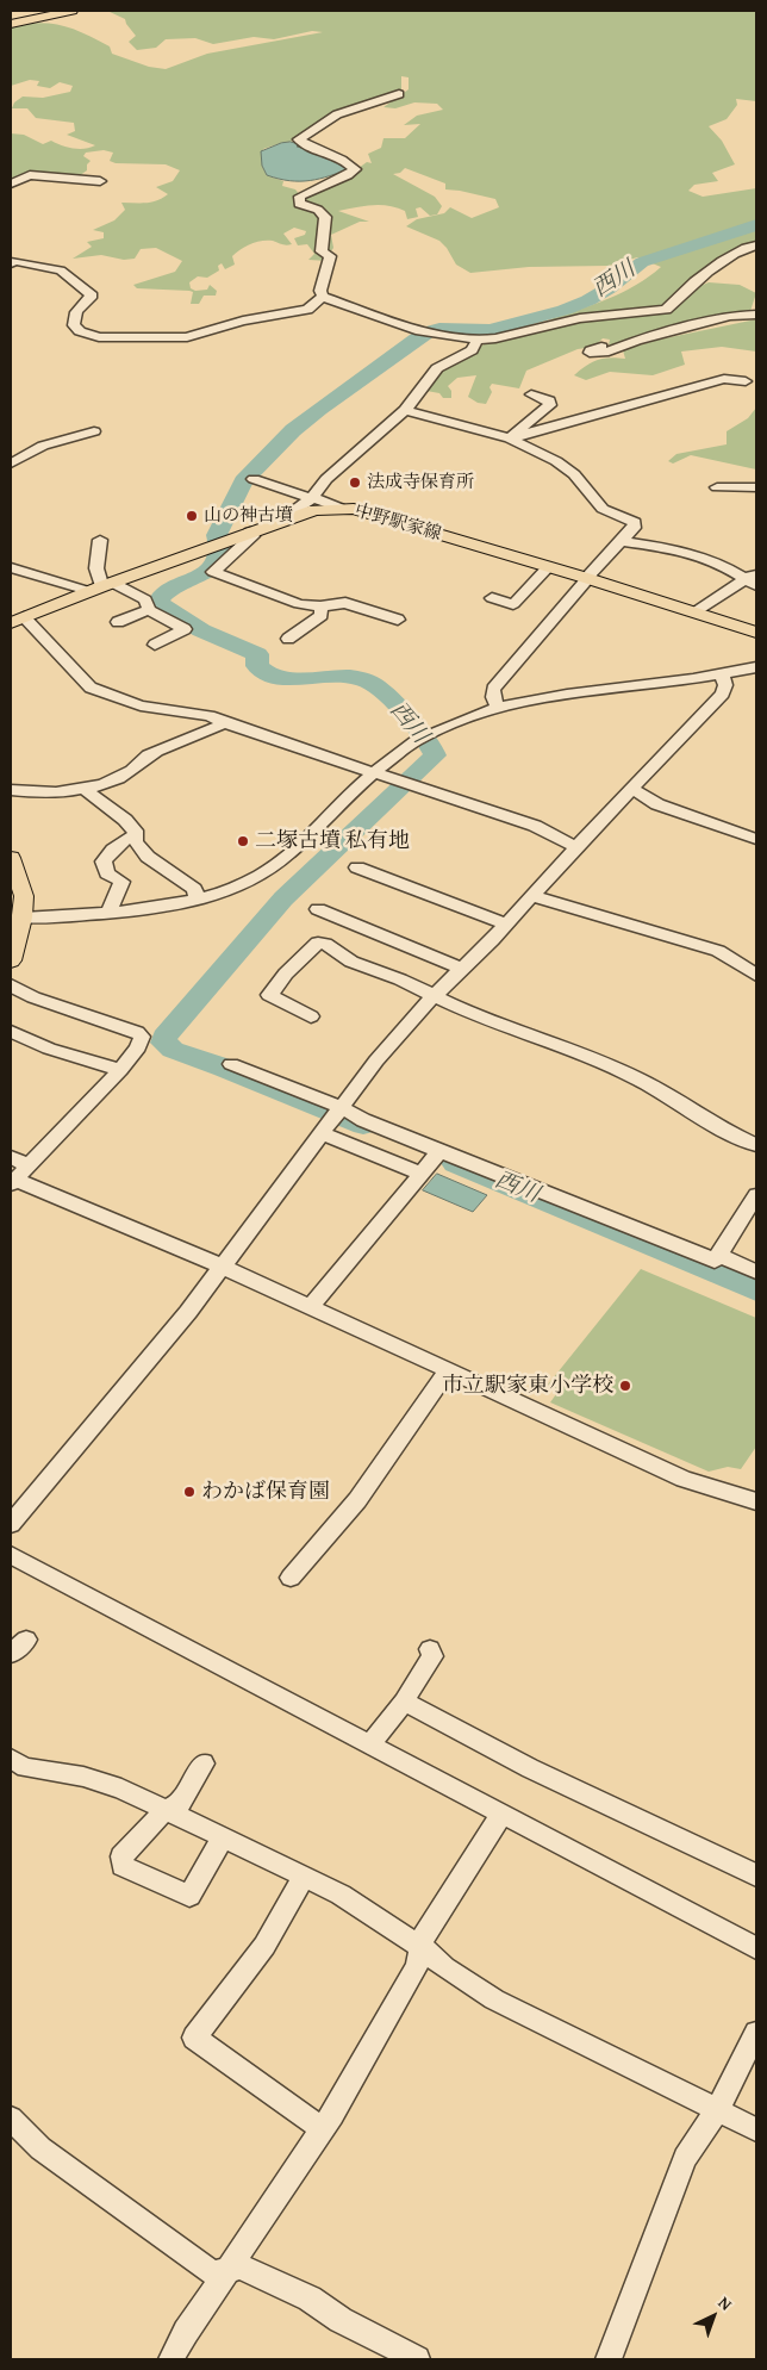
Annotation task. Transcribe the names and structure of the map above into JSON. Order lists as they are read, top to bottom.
{
  "streets": {
    "main road": ["中野駅家線"]
  },
  "water": ["西川"],
  "places": [
    "法成寺保育所",
    "山の神古墳",
    "二塚古墳 私有地",
    "市立駅家東小学校",
    "わかば保育園"
  ],
  "north": "top right"
}
